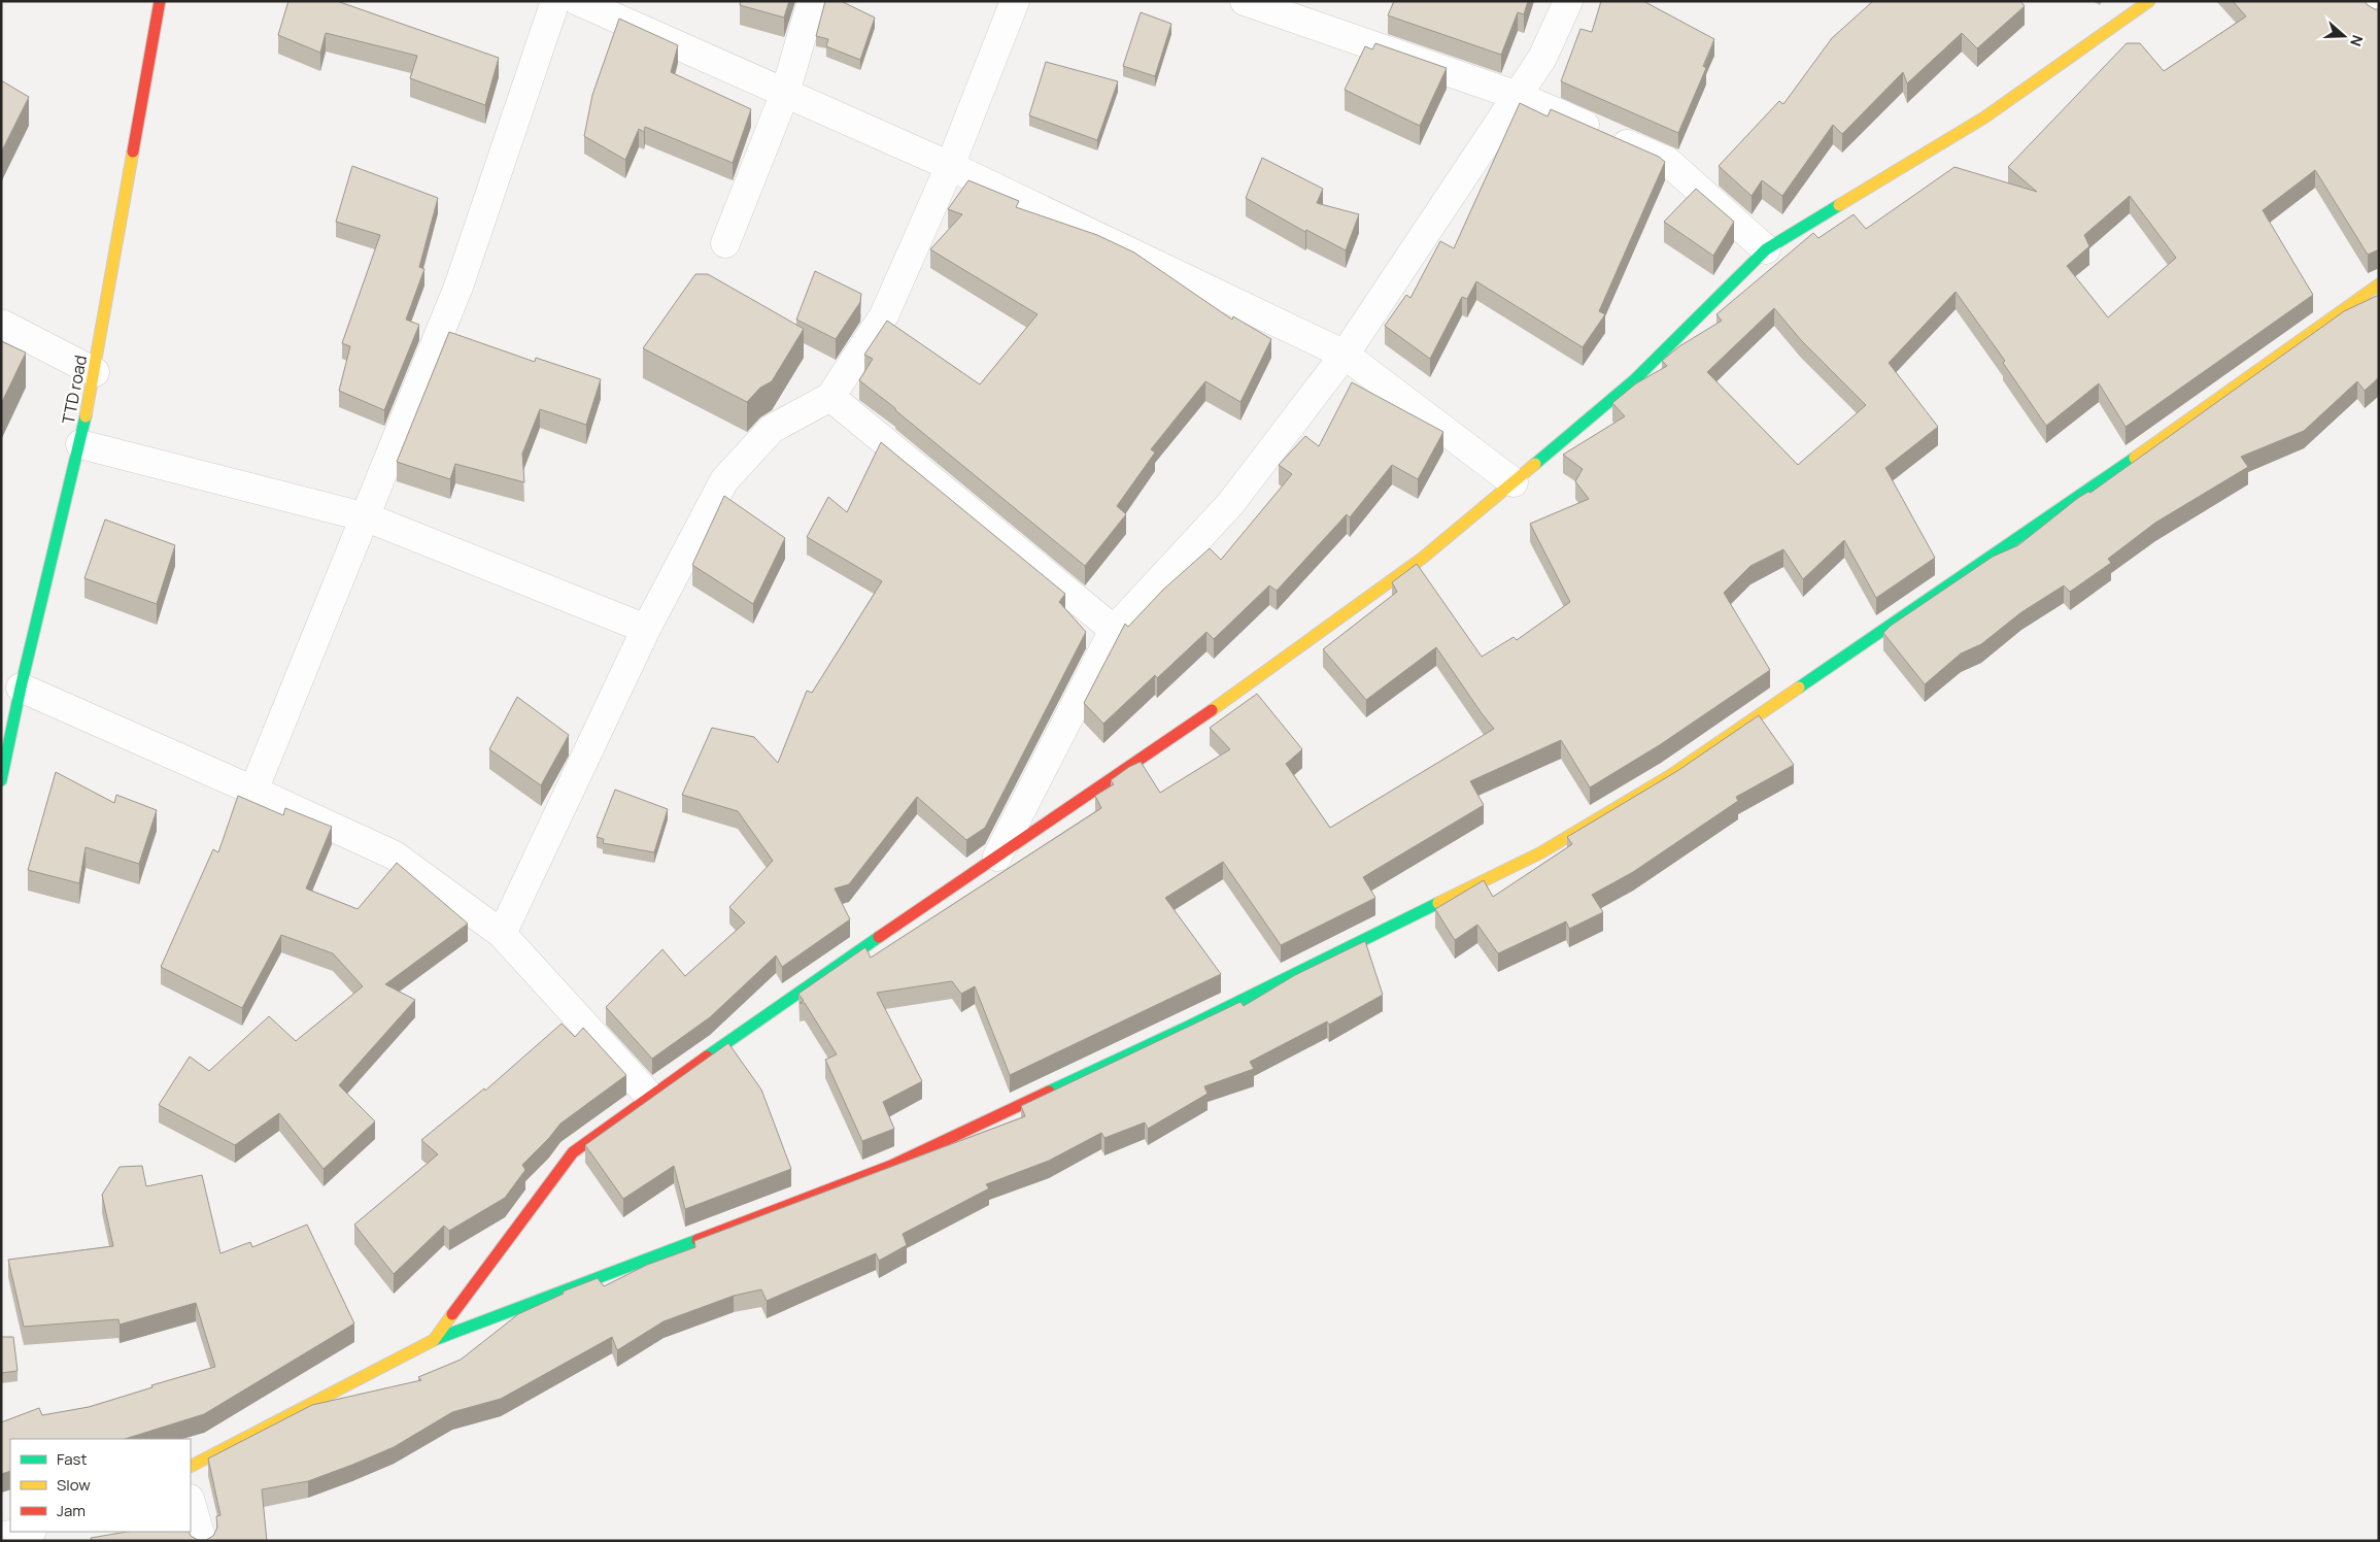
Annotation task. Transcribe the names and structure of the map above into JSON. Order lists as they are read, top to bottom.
{
  "streets": {
    "street": ["TTD road"]
  },
  "legend": ["Fast", "Slow", "Jam"],
  "north": "right"
}
